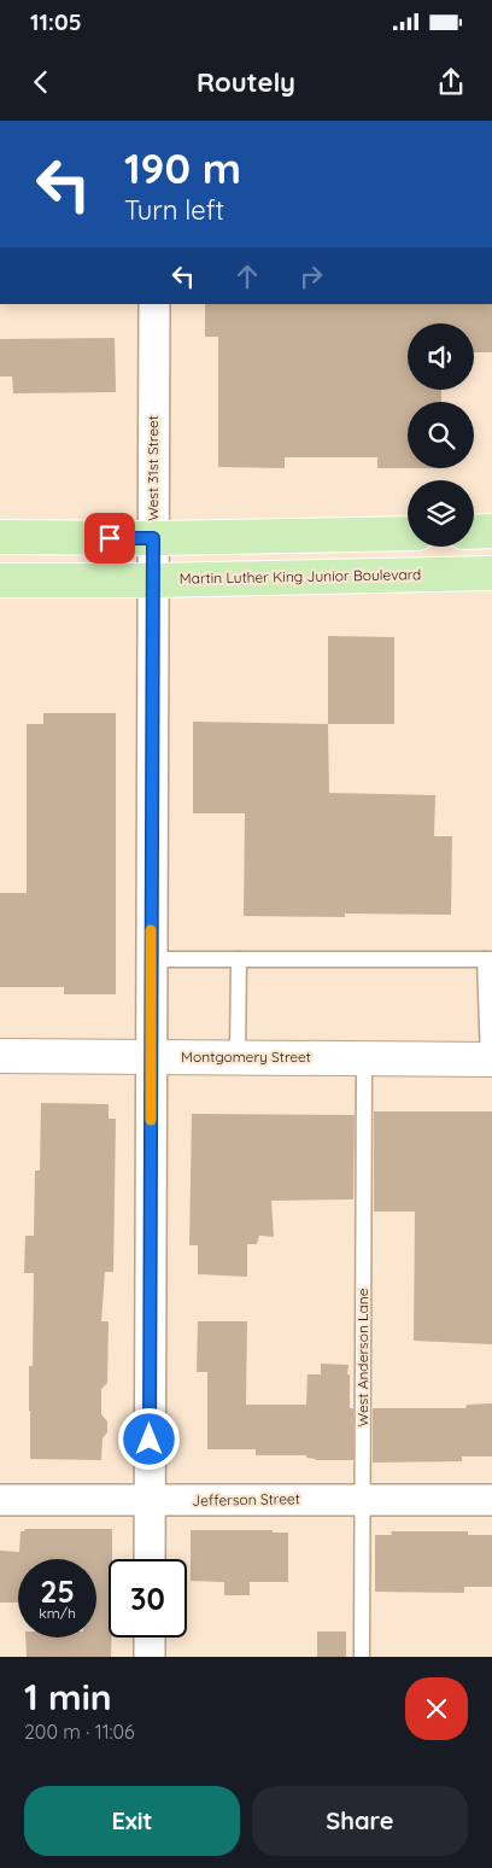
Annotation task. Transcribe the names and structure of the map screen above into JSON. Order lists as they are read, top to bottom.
{
  "streets": {
    "main road": ["Martin Luther King Junior Boulevard", "Montgomery Street"],
    "street": ["West 31st Street", "Jefferson Street"],
    "lane": ["West Anderson Lane"]
  },
  "crossings": [
    ["West 31st Street", "Martin Luther King Junior Boulevard"],
    ["West 31st Street", "Montgomery Street"],
    ["West 31st Street", "Jefferson Street"],
    ["Montgomery Street", "West Anderson Lane"],
    ["West Anderson Lane", "Jefferson Street"]
  ],
  "page": {
    "status": "11:05",
    "header": "Routely",
    "turn": ["190 m", "Turn left"],
    "speed": "25 km/h",
    "limit": "30",
    "heading": ["1 min", "200 m · 11:06"],
    "buttons": ["Exit", "Share"]
  }
}
